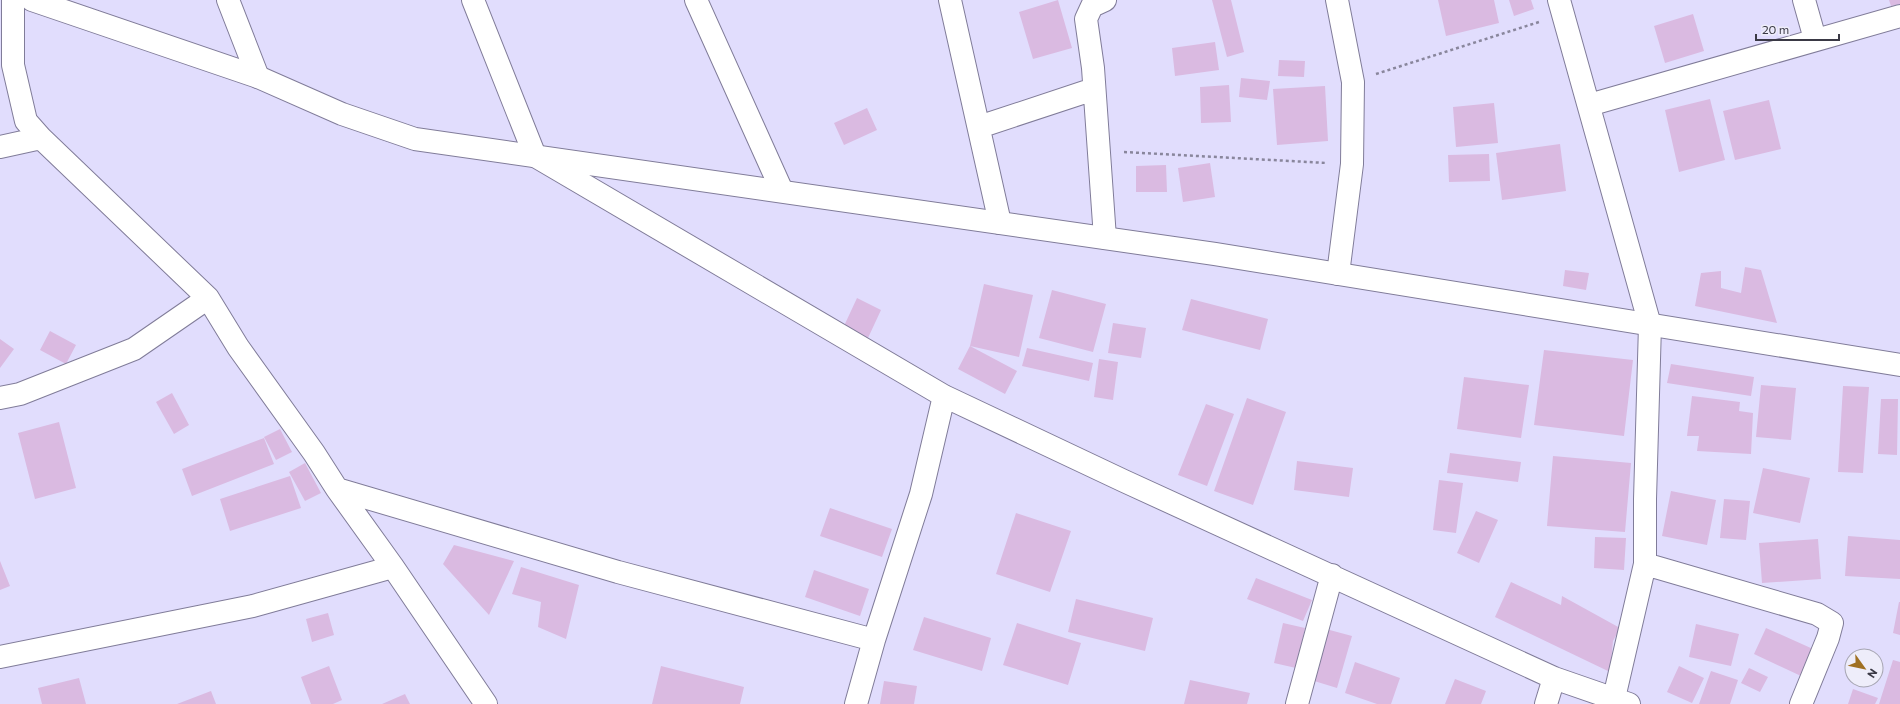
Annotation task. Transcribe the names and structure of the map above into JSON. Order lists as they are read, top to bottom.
{
  "scale_bar": "20 m",
  "north": "bottom right"
}
